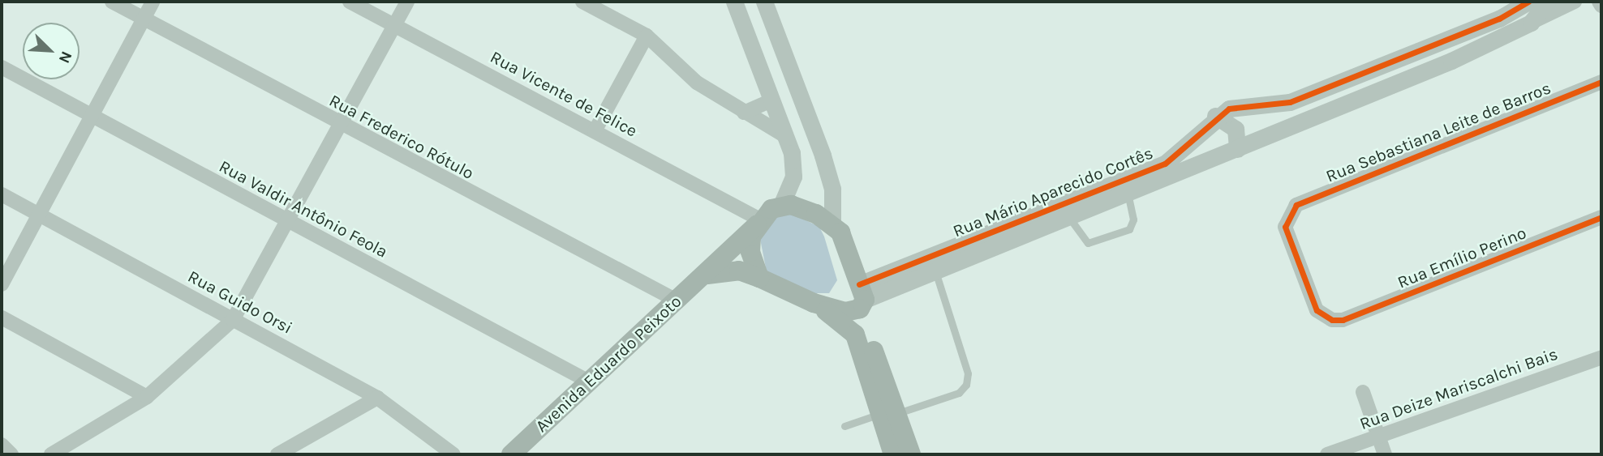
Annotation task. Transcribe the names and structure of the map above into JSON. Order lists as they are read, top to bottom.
{
  "streets": {
    "main road": ["Avenida Eduardo Peixoto"],
    "street": [
      "Rua Vicente de Felice",
      "Rua Sebastiana Leite de Barros",
      "Rua Frederico Rótulo",
      "Rua Mário Aparecido Cortês",
      "Rua Valdir Antônio Feola",
      "Rua Emílio Perino",
      "Rua Guido Orsi",
      "Rua Deize Mariscalchi Bais"
    ]
  },
  "crossings": [
    ["Rua Vicente de Felice", "Rua Mário Aparecido Cortês"],
    ["Rua Vicente de Felice", "Avenida Eduardo Peixoto"],
    ["Rua Sebastiana Leite de Barros", "Rua Emílio Perino"],
    ["Rua Frederico Rótulo", "Avenida Eduardo Peixoto"],
    ["Rua Mário Aparecido Cortês", "Avenida Eduardo Peixoto"],
    ["Rua Valdir Antônio Feola", "Avenida Eduardo Peixoto"]
  ],
  "north": "bottom right"
}
